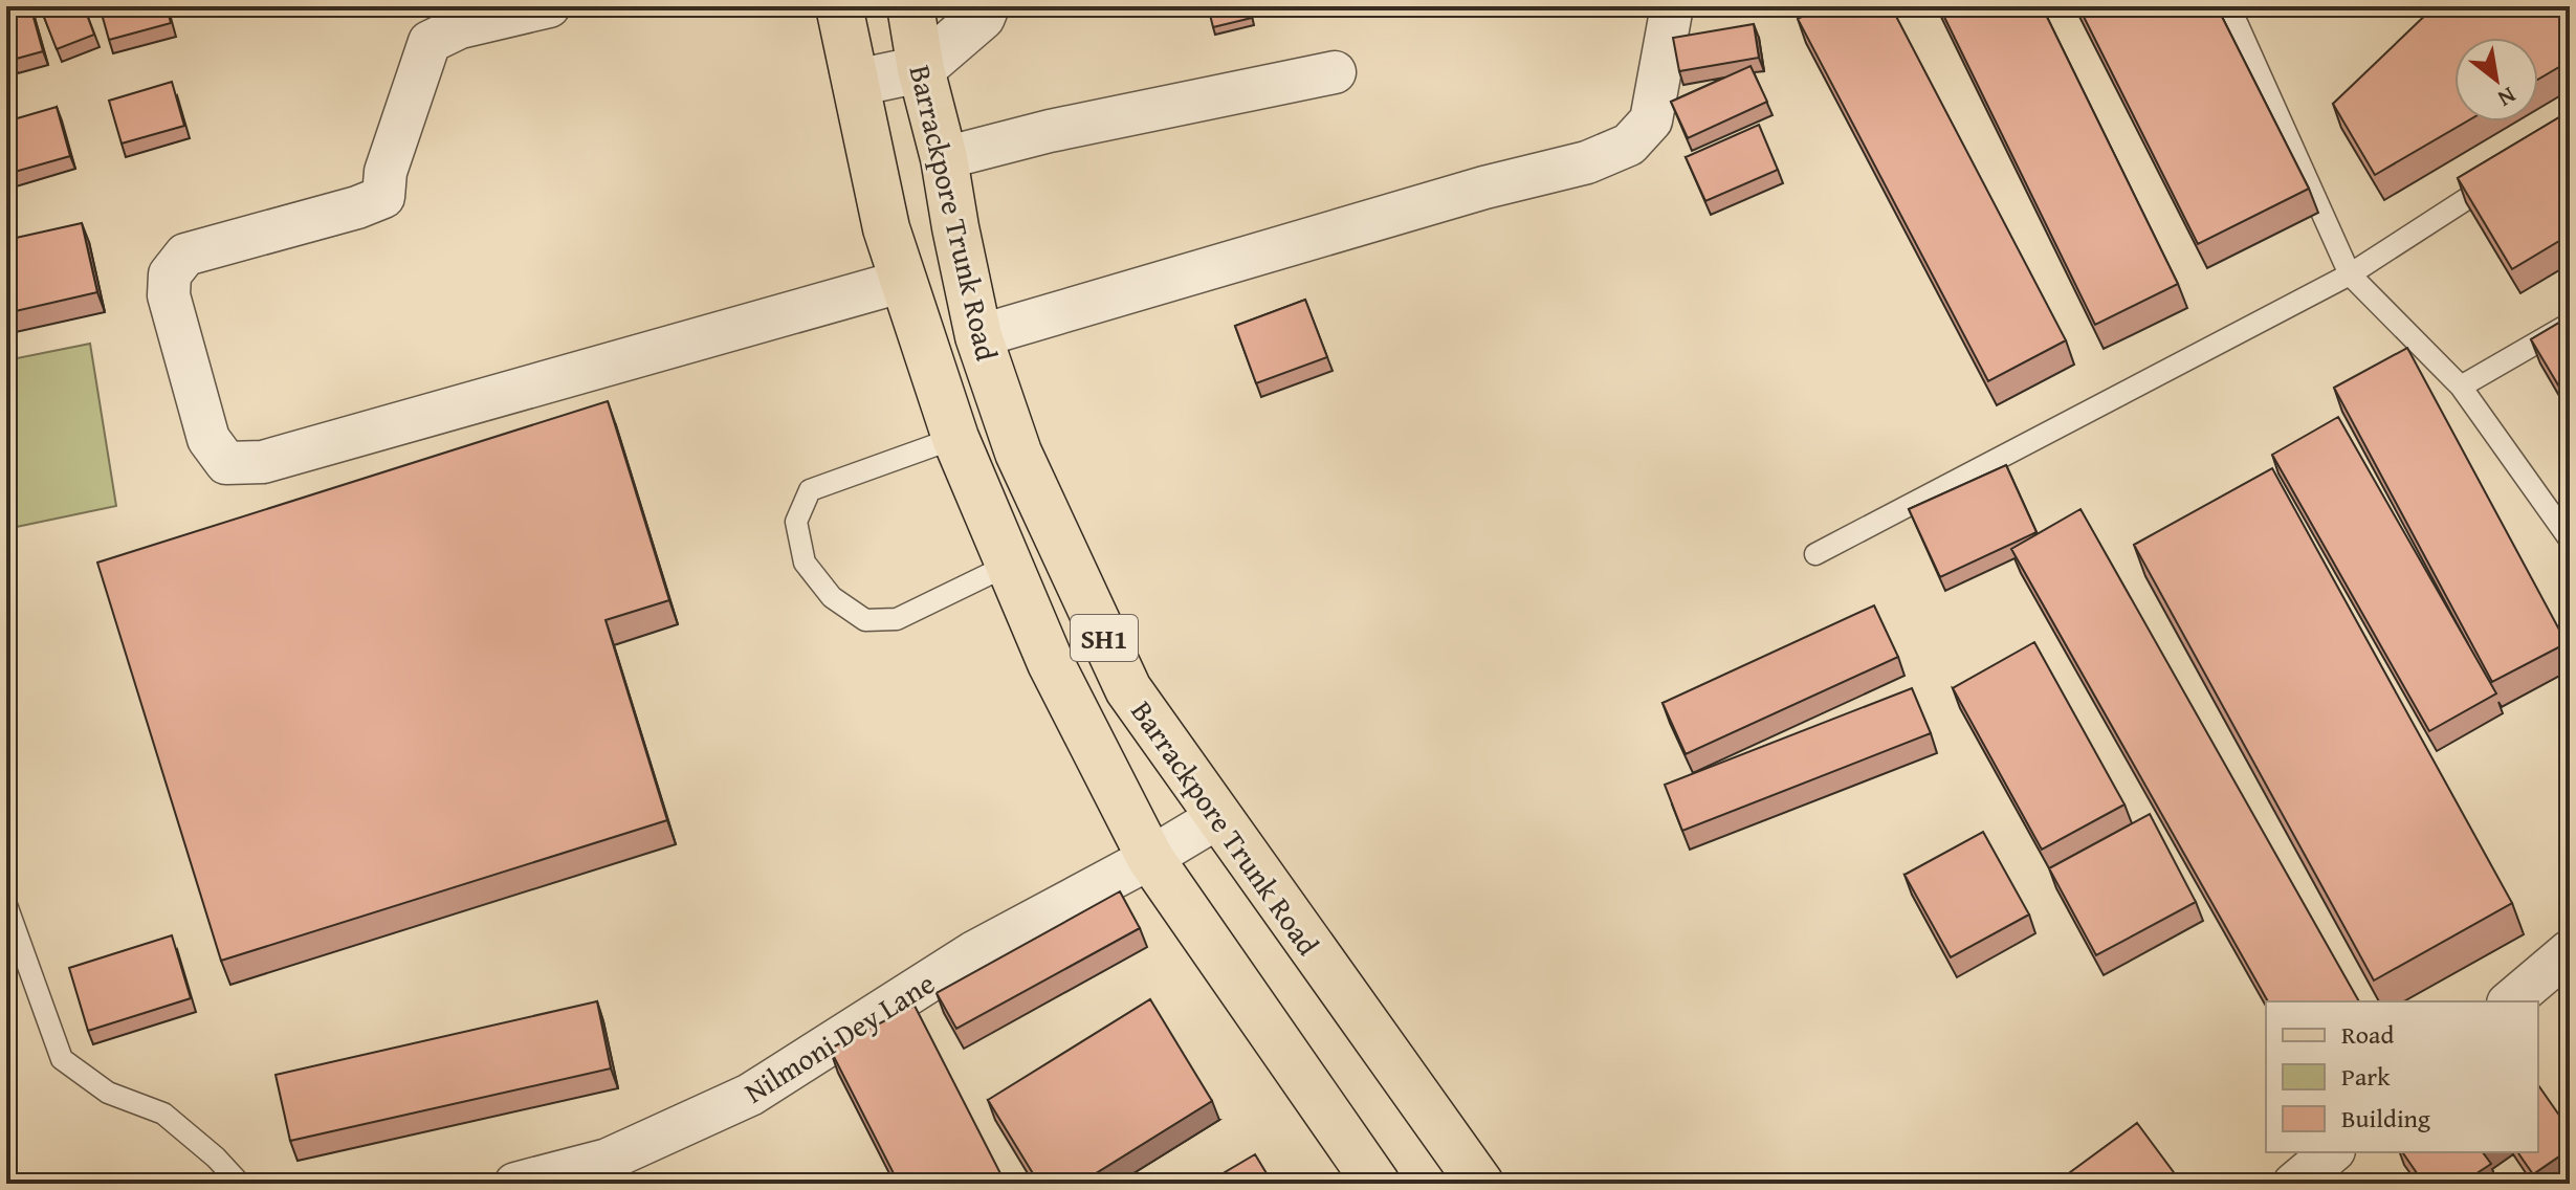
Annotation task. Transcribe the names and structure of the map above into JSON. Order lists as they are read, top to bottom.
{
  "streets": {
    "main road": ["Barrackpore Trunk Road", "SH1"],
    "street": ["Nilmoni Dey Lane"]
  },
  "crossings": [
    ["Barrackpore Trunk Road", "Nilmoni Dey Lane"]
  ],
  "legend": ["Road", "Park", "Building"],
  "north": "bottom right"
}
